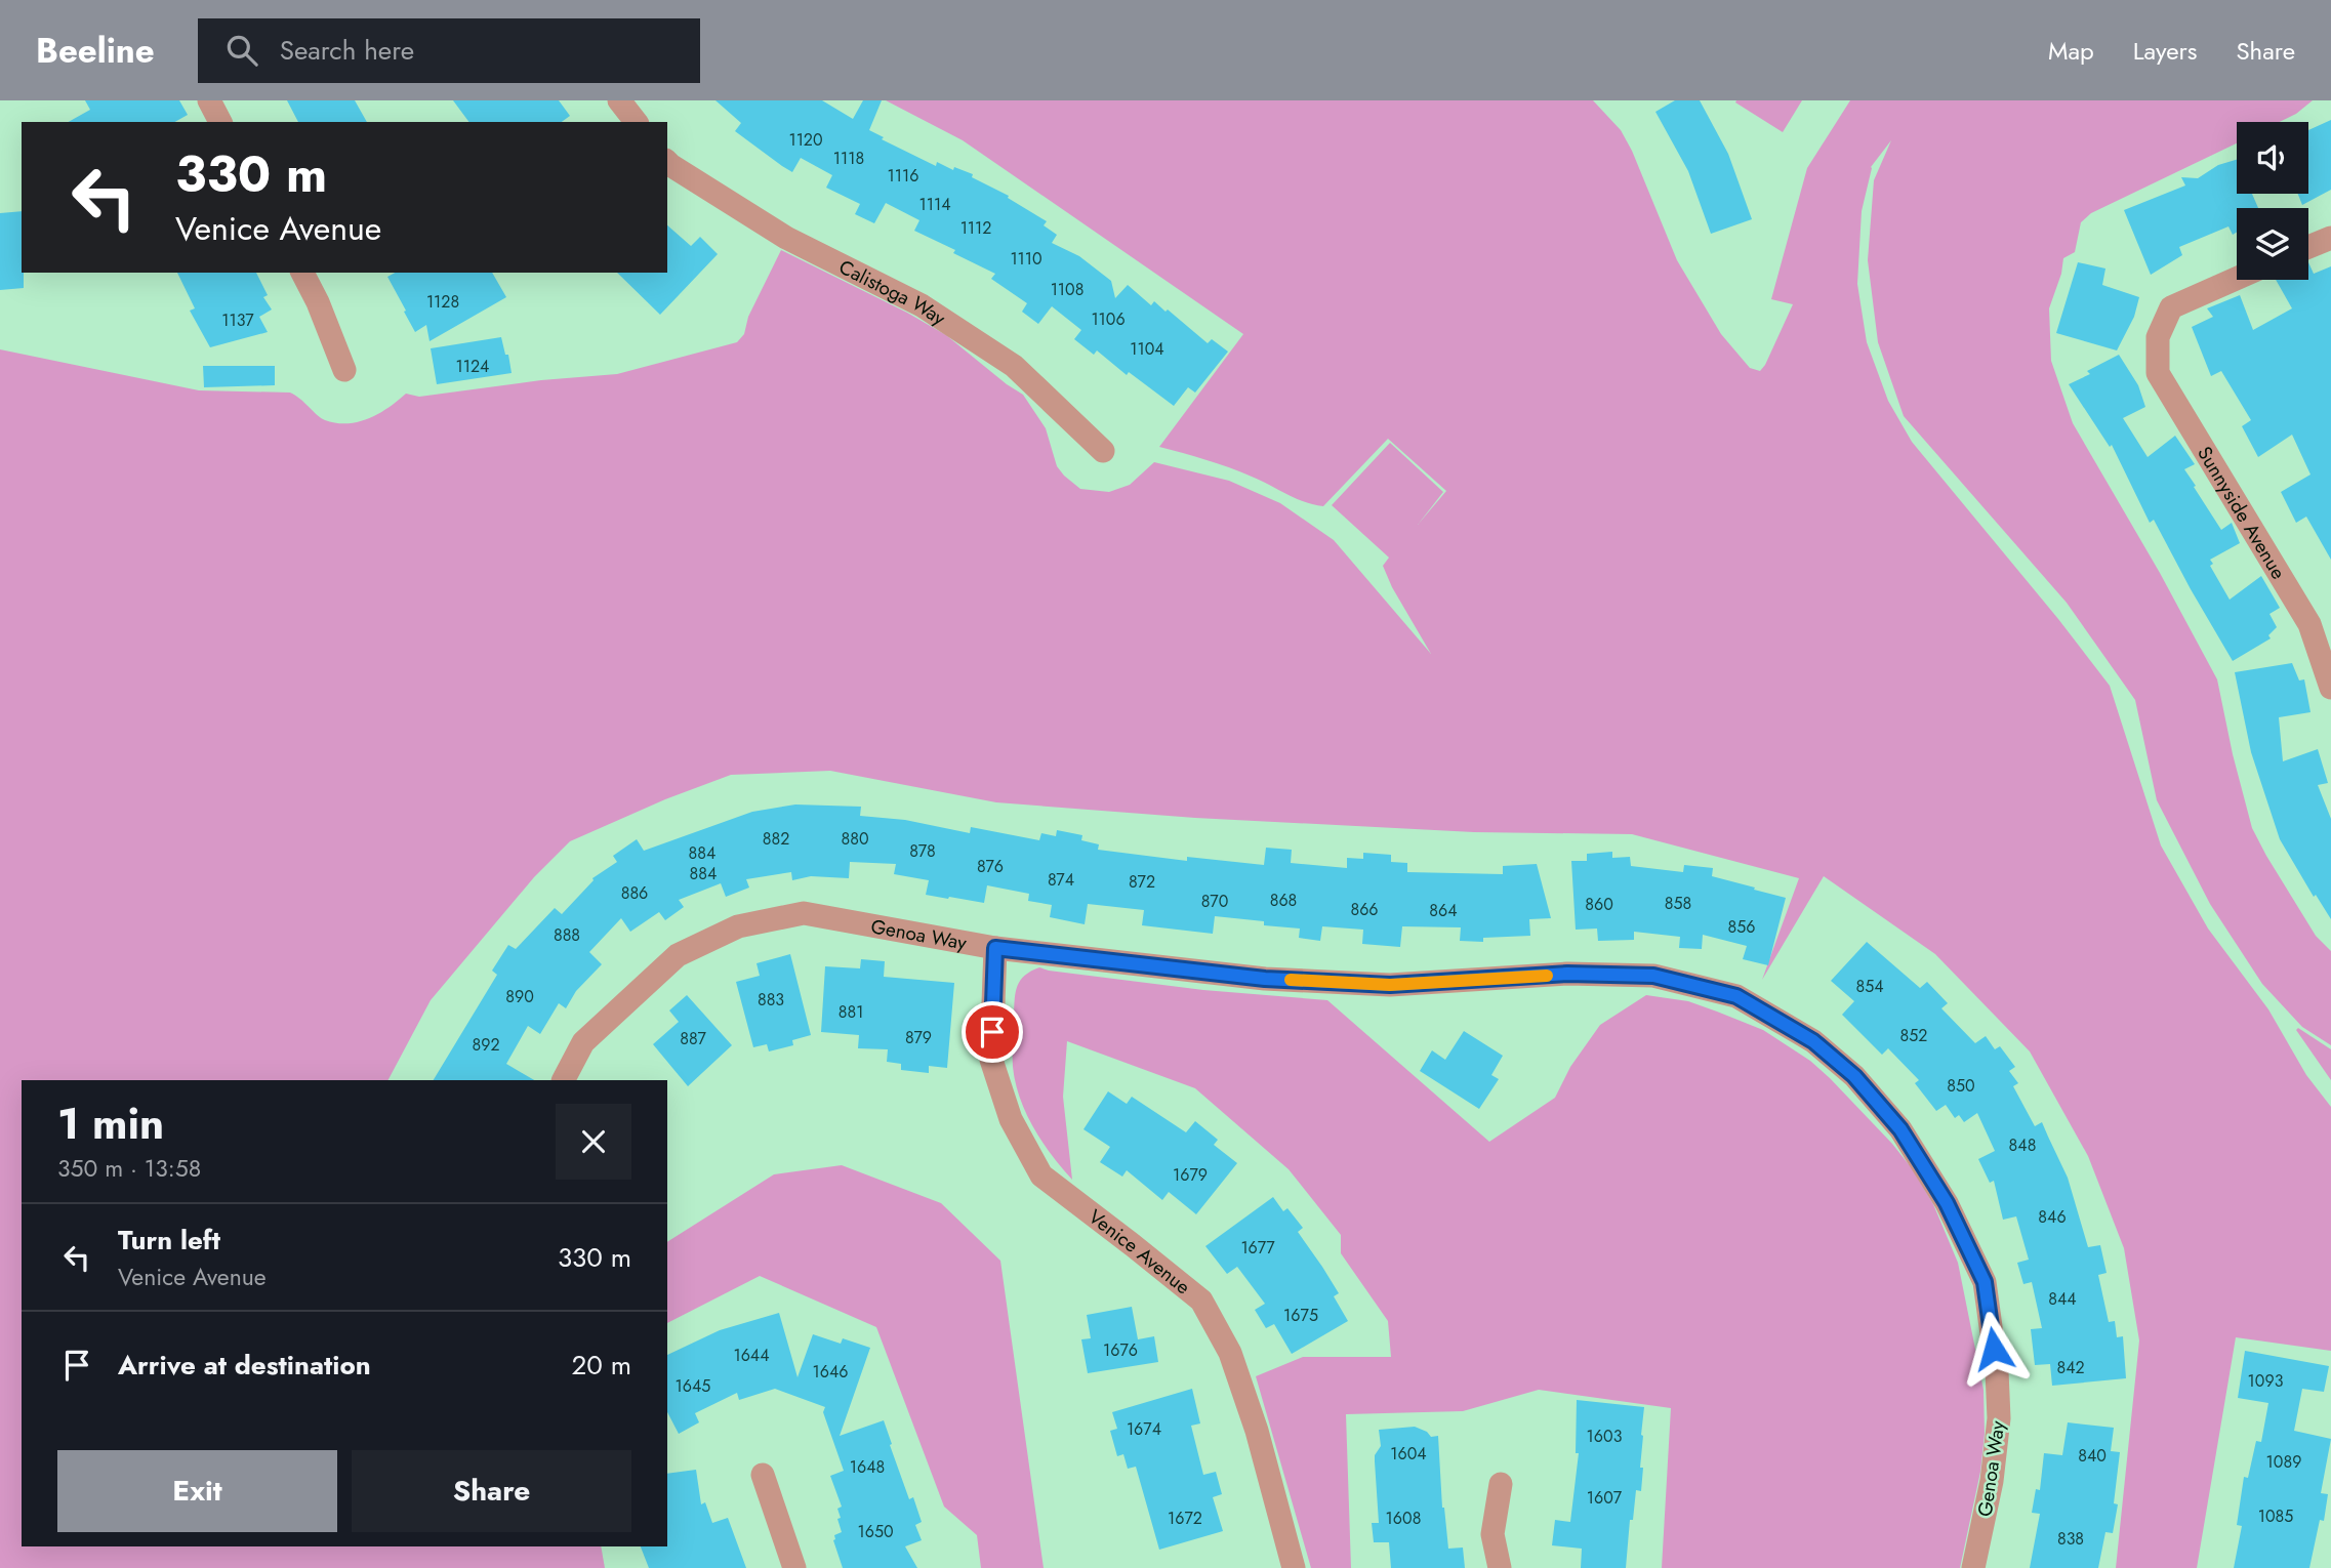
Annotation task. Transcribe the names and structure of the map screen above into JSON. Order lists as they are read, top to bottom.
{
  "streets": {
    "street": [
      "Calistoga Way",
      "Sunnyside Avenue",
      "Genoa Way",
      "Venice Avenue"
    ]
  },
  "crossings": [
    ["Genoa Way", "Venice Avenue"]
  ],
  "house_numbers": [
    "1120",
    "1118",
    "1116",
    "1114",
    "1112",
    "1110",
    "1108",
    "1128",
    "1106",
    "1137",
    "1104",
    "1124",
    "882",
    "880",
    "878",
    "884",
    "876",
    "884",
    "874",
    "872",
    "886",
    "868",
    "870",
    "858",
    "860",
    "866",
    "864",
    "856",
    "888",
    "854",
    "890",
    "883",
    "881",
    "852",
    "879",
    "887",
    "892",
    "850",
    "848",
    "1679",
    "846",
    "1677",
    "844",
    "1675",
    "1676",
    "1644",
    "842",
    "1646",
    "1093",
    "1645",
    "1674",
    "1603",
    "1604",
    "840",
    "1089",
    "1648",
    "1607",
    "1085",
    "1672",
    "1608",
    "1650",
    "838"
  ],
  "page": {
    "header": "Beeline",
    "search": "Search here",
    "nav": ["Map", "Layers", "Share"],
    "turn": ["330 m", "Venice Avenue"],
    "heading": ["1 min", "350 m · 13:58"],
    "list": [
      {
        "name": "Turn left",
        "note": "Venice Avenue",
        "value": "330 m"
      },
      {
        "name": "Arrive at destination",
        "value": "20 m"
      }
    ],
    "buttons": ["Exit", "Share"]
  }
}
